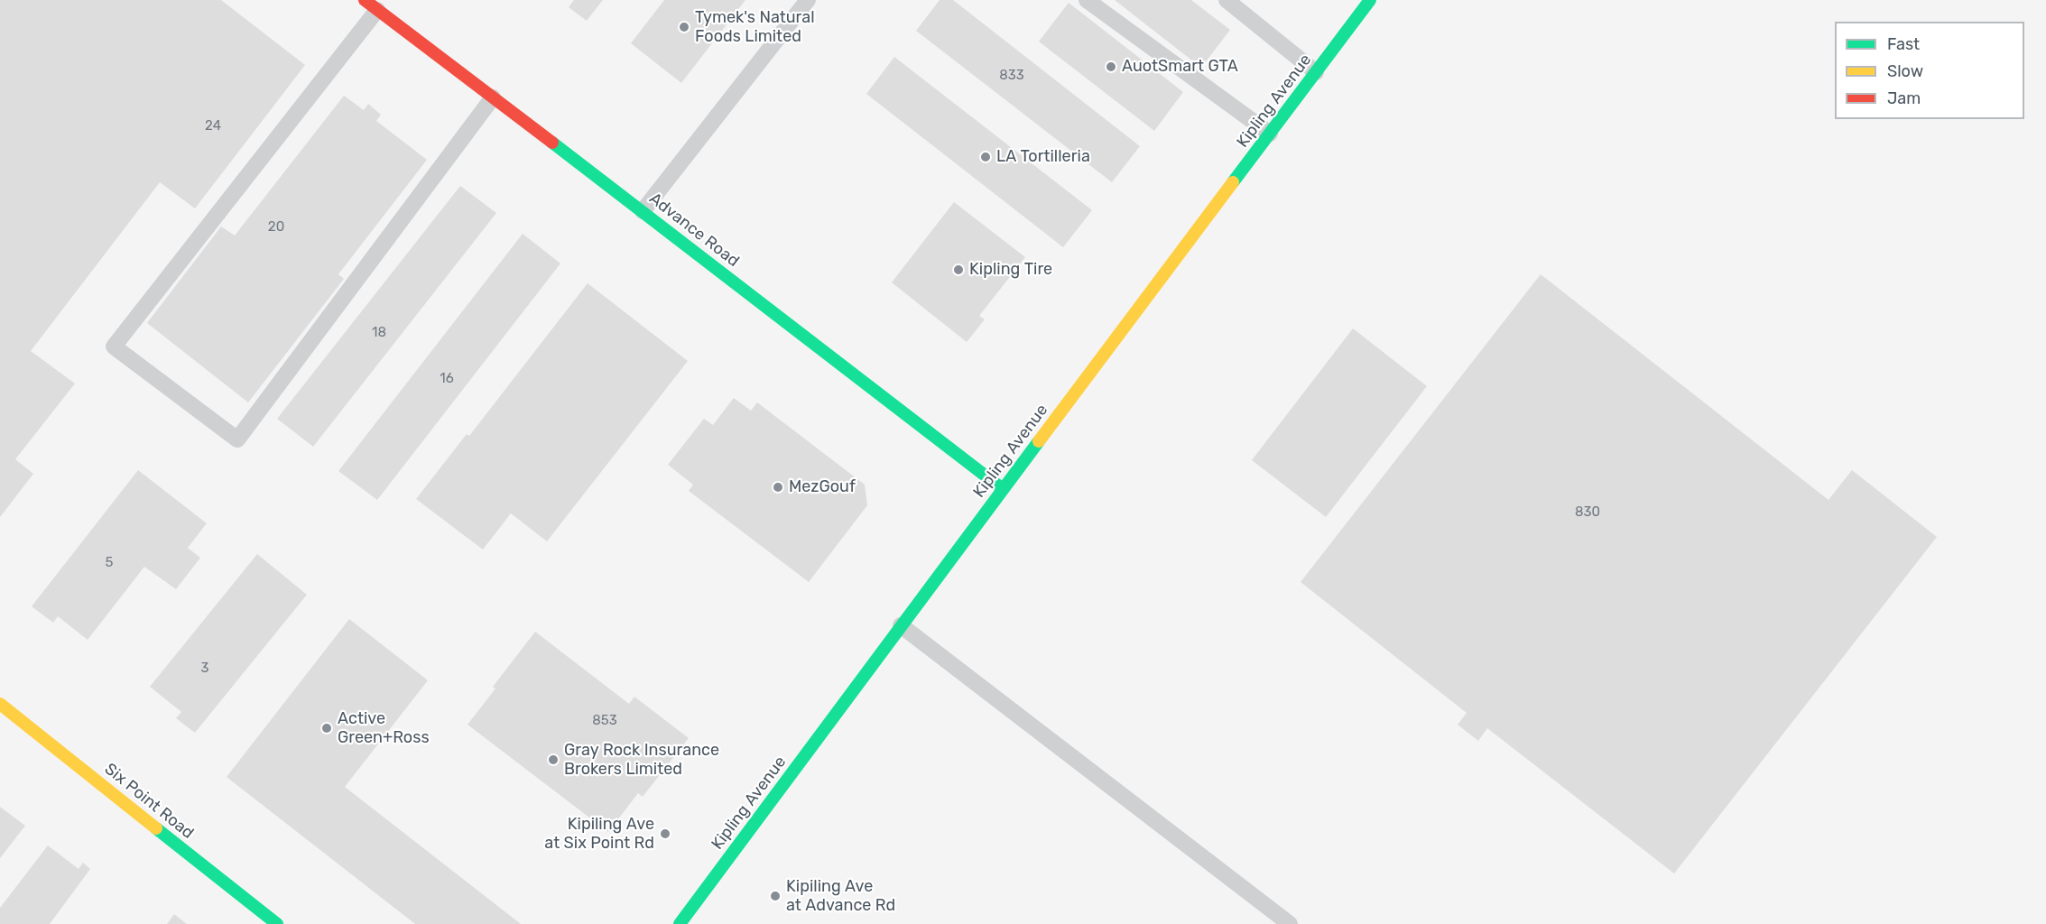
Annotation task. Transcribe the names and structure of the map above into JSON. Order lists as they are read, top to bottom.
{
  "streets": {
    "main road": ["Kipling Avenue", "Advance Road", "Six Point Road"]
  },
  "crossings": [
    ["Kipling Avenue", "Advance Road"]
  ],
  "places": [
    "Tymek's Natural Foods Limited",
    "AuotSmart GTA",
    "LA Tortilleria",
    "Kipling Tire",
    "MezGouf",
    "Active Green+Ross",
    "Gray Rock Insurance Brokers Limited",
    "Kipiling Ave at Six Point Rd",
    "Kipiling Ave at Advance Rd"
  ],
  "house_numbers": [
    "833",
    "24",
    "20",
    "18",
    "16",
    "830",
    "5",
    "3",
    "853"
  ],
  "legend": ["Fast", "Slow", "Jam"]
}
